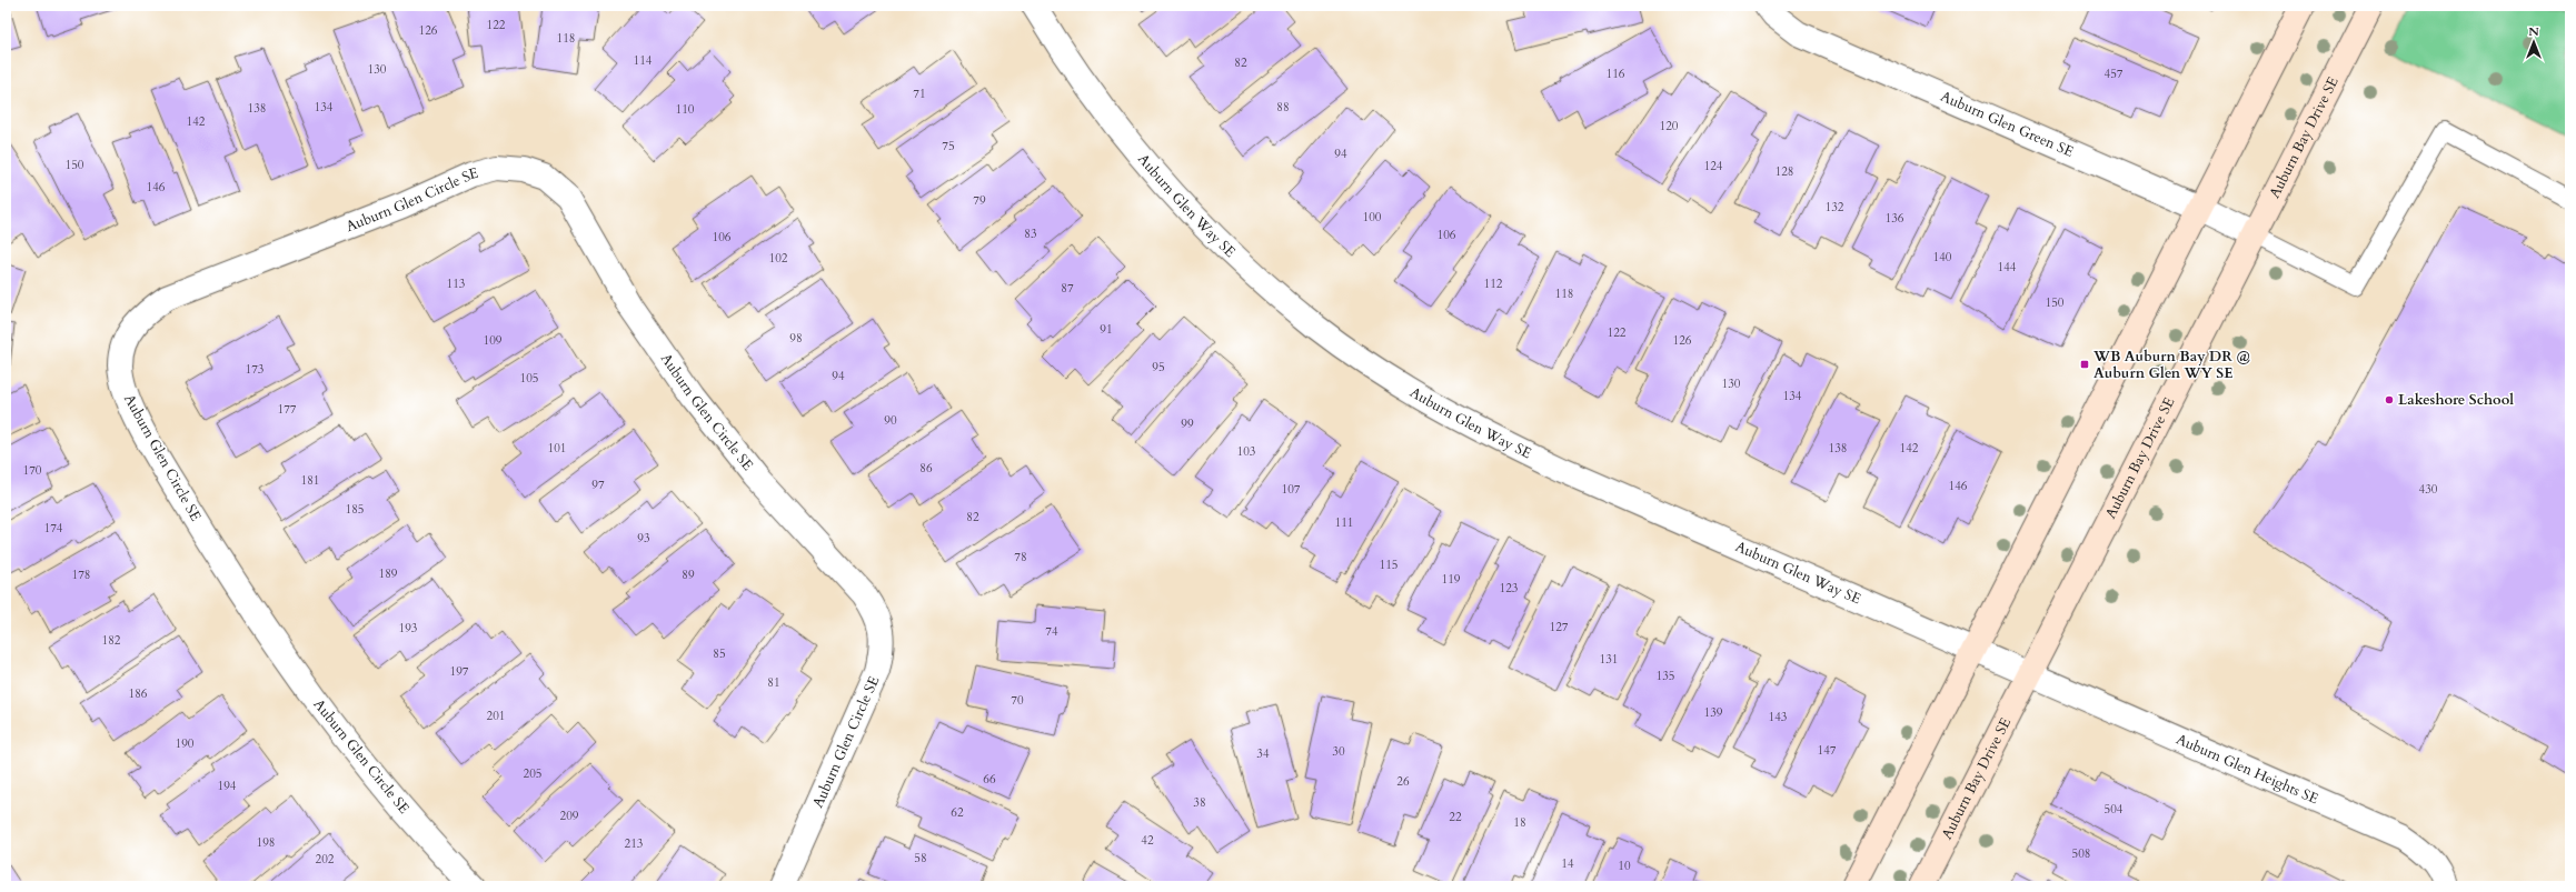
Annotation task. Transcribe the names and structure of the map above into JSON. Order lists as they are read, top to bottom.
{
  "streets": {
    "street": [
      "Auburn Glen Green SE",
      "Auburn Bay Drive SE",
      "Auburn Glen Circle SE",
      "Auburn Glen Way SE",
      "Auburn Glen Heights SE"
    ]
  },
  "crossings": [
    ["Auburn Glen Green SE", "Auburn Bay Drive SE"],
    ["Auburn Bay Drive SE", "Auburn Glen Way SE"],
    ["Auburn Bay Drive SE", "Auburn Glen Heights SE"],
    ["Auburn Glen Way SE", "Auburn Glen Heights SE"]
  ],
  "places": {
    "transit": ["WB Auburn Bay DR @ Auburn Glen WY SE"],
    "other": ["Lakeshore School"]
  },
  "house_numbers": [
    "122",
    "126",
    "118",
    "114",
    "82",
    "130",
    "116",
    "457",
    "71",
    "134",
    "88",
    "138",
    "110",
    "142",
    "120",
    "75",
    "94",
    "150",
    "124",
    "128",
    "146",
    "79",
    "132",
    "100",
    "136",
    "83",
    "106",
    "106",
    "140",
    "102",
    "144",
    "113",
    "112",
    "87",
    "118",
    "150",
    "91",
    "122",
    "98",
    "109",
    "126",
    "95",
    "173",
    "94",
    "105",
    "130",
    "134",
    "177",
    "90",
    "99",
    "101",
    "138",
    "142",
    "103",
    "86",
    "170",
    "181",
    "97",
    "146",
    "107",
    "430",
    "185",
    "82",
    "111",
    "174",
    "93",
    "78",
    "115",
    "189",
    "178",
    "89",
    "119",
    "123",
    "127",
    "193",
    "74",
    "182",
    "85",
    "131",
    "197",
    "135",
    "81",
    "186",
    "70",
    "139",
    "201",
    "143",
    "190",
    "147",
    "30",
    "34",
    "205",
    "66",
    "26",
    "194",
    "38",
    "504",
    "62",
    "209",
    "22",
    "18",
    "42",
    "198",
    "213",
    "508",
    "58",
    "202",
    "14",
    "10"
  ],
  "north": "top"
}
